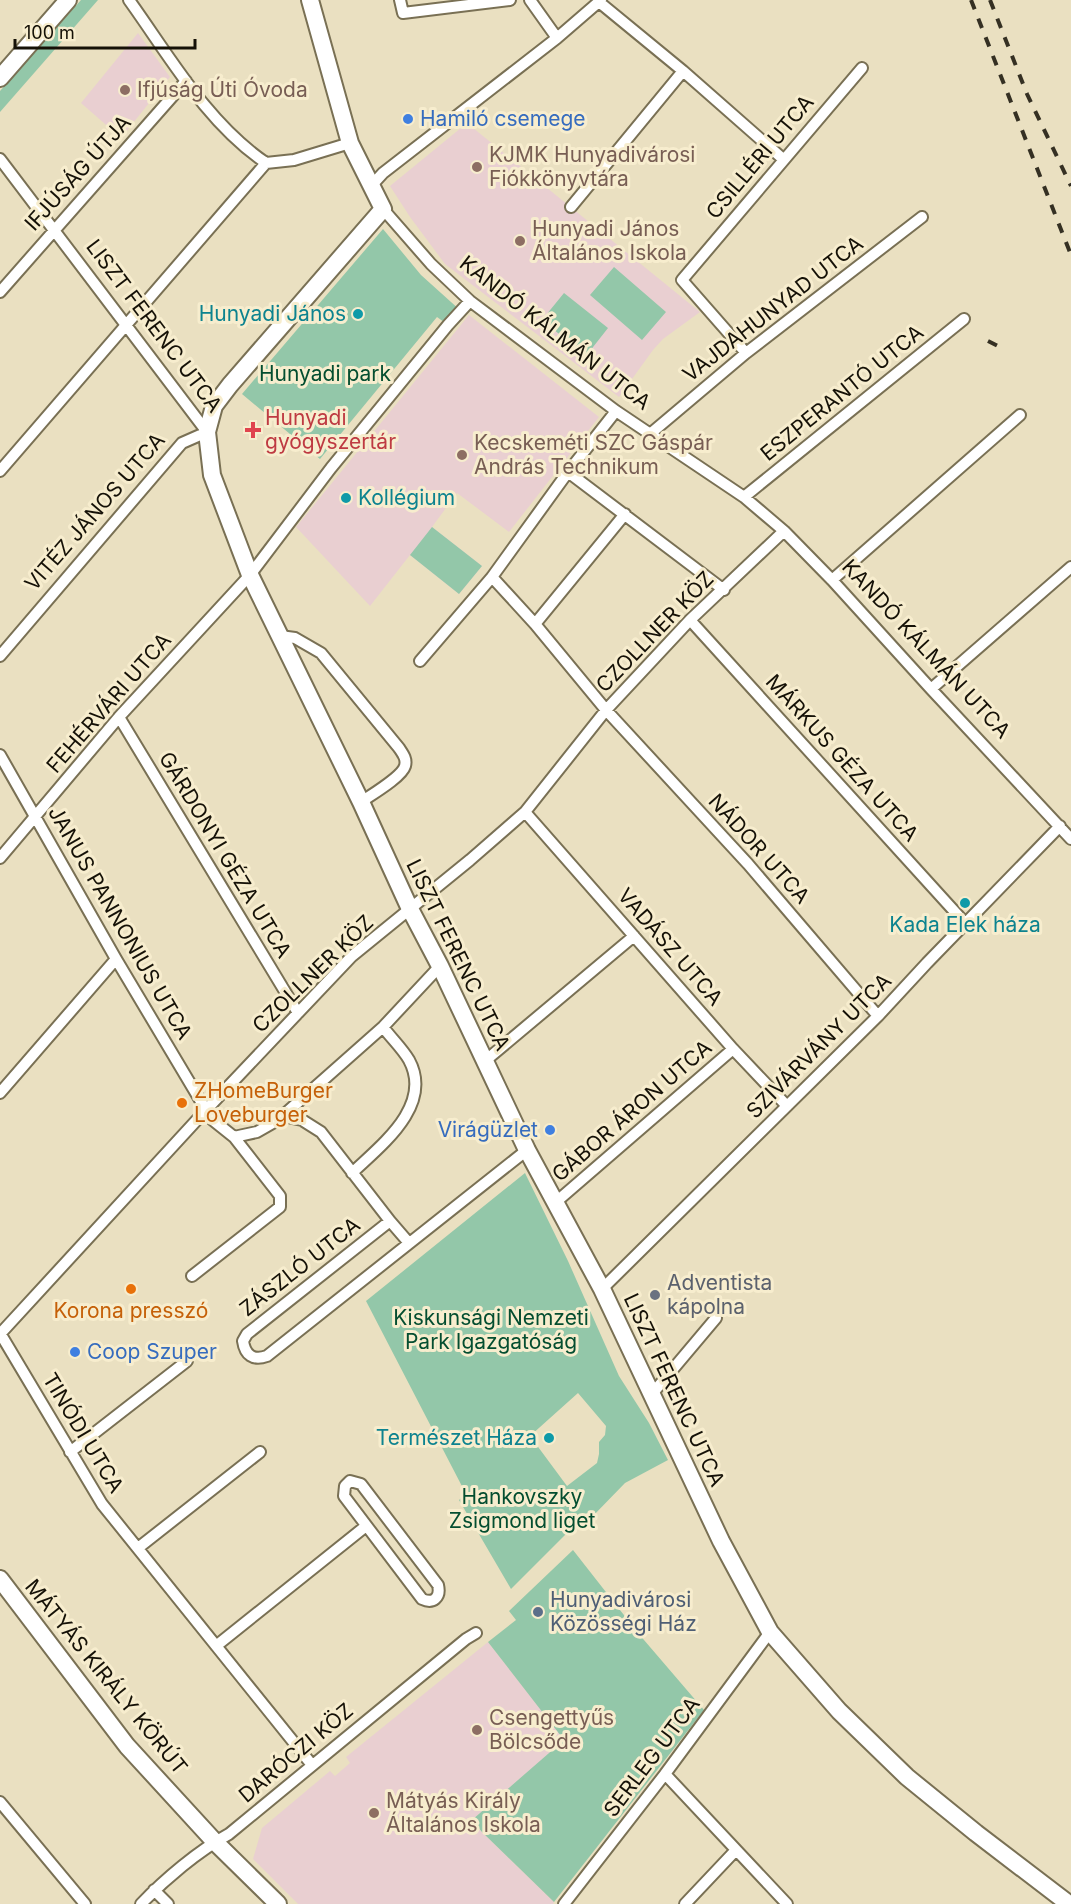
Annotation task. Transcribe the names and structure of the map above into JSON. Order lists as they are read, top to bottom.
{
  "streets": {
    "street": [
      "CSILLÉRI UTCA",
      "IFJÚSÁG ÚTJA",
      "VAJDAHUNYAD UTCA",
      "LISZT FERENC UTCA",
      "KANDÓ KÁLMÁN UTCA",
      "ESZPERANTÓ UTCA",
      "VITÉZ JÁNOS UTCA",
      "CZOLLNER KÖZ",
      "FEHÉRVÁRI UTCA",
      "MÁRKUS GÉZA UTCA",
      "NÁDOR UTCA",
      "GÁRDONYI GÉZA UTCA",
      "JANUS PANNONIUS UTCA",
      "VADÁSZ UTCA",
      "SZIVÁRVÁNY UTCA",
      "GÁBOR ÁRON UTCA",
      "ZÁSZLÓ UTCA",
      "TINÓDI UTCA",
      "MÁTYÁS KIRÁLY KÖRÚT",
      "DARÓCZI KÖZ",
      "SERLEG UTCA"
    ]
  },
  "crossings": [
    ["CSILLÉRI UTCA", "VAJDAHUNYAD UTCA"],
    ["IFJÚSÁG ÚTJA", "LISZT FERENC UTCA"],
    ["VAJDAHUNYAD UTCA", "KANDÓ KÁLMÁN UTCA"],
    ["LISZT FERENC UTCA", "VITÉZ JÁNOS UTCA"],
    ["LISZT FERENC UTCA", "CZOLLNER KÖZ"],
    ["LISZT FERENC UTCA", "FEHÉRVÁRI UTCA"],
    ["LISZT FERENC UTCA", "SZIVÁRVÁNY UTCA"],
    ["LISZT FERENC UTCA", "GÁBOR ÁRON UTCA"],
    ["LISZT FERENC UTCA", "ZÁSZLÓ UTCA"],
    ["LISZT FERENC UTCA", "SERLEG UTCA"],
    ["KANDÓ KÁLMÁN UTCA", "ESZPERANTÓ UTCA"],
    ["KANDÓ KÁLMÁN UTCA", "CZOLLNER KÖZ"],
    ["KANDÓ KÁLMÁN UTCA", "FEHÉRVÁRI UTCA"],
    ["KANDÓ KÁLMÁN UTCA", "SZIVÁRVÁNY UTCA"],
    ["CZOLLNER KÖZ", "MÁRKUS GÉZA UTCA"],
    ["CZOLLNER KÖZ", "NÁDOR UTCA"],
    ["CZOLLNER KÖZ", "GÁRDONYI GÉZA UTCA"],
    ["CZOLLNER KÖZ", "JANUS PANNONIUS UTCA"],
    ["CZOLLNER KÖZ", "VADÁSZ UTCA"],
    ["CZOLLNER KÖZ", "TINÓDI UTCA"],
    ["FEHÉRVÁRI UTCA", "GÁRDONYI GÉZA UTCA"],
    ["FEHÉRVÁRI UTCA", "JANUS PANNONIUS UTCA"],
    ["MÁRKUS GÉZA UTCA", "SZIVÁRVÁNY UTCA"],
    ["NÁDOR UTCA", "SZIVÁRVÁNY UTCA"],
    ["VADÁSZ UTCA", "SZIVÁRVÁNY UTCA"],
    ["VADÁSZ UTCA", "GÁBOR ÁRON UTCA"],
    ["TINÓDI UTCA", "DARÓCZI KÖZ"],
    ["MÁTYÁS KIRÁLY KÖRÚT", "DARÓCZI KÖZ"]
  ],
  "parks": ["Hunyadi park", "Kiskunsági Nemzeti Park Igazgatóság", "Hankovszky Zsigmond liget"],
  "places": {
    "other": [
      "Ifjúság Úti Óvoda",
      "Hamiló csemege",
      "KJMK Hunyadivárosi Fiókkönyvtára",
      "Hunyadi János Általános Iskola",
      "Hunyadi János",
      "Kecskeméti SZC Gáspár András Technikum",
      "Kollégium",
      "Kada Elek háza",
      "ZHomeBurger Loveburger",
      "Virágüzlet",
      "Korona presszó",
      "Adventista kápolna",
      "Coop Szuper",
      "Természet Háza",
      "Hunyadivárosi Közösségi Ház",
      "Csengettyűs Bölcsőde",
      "Mátyás Király Általános Iskola"
    ],
    "health": ["Hunyadi gyógyszertár"]
  },
  "scale_bar": "100 m"
}
